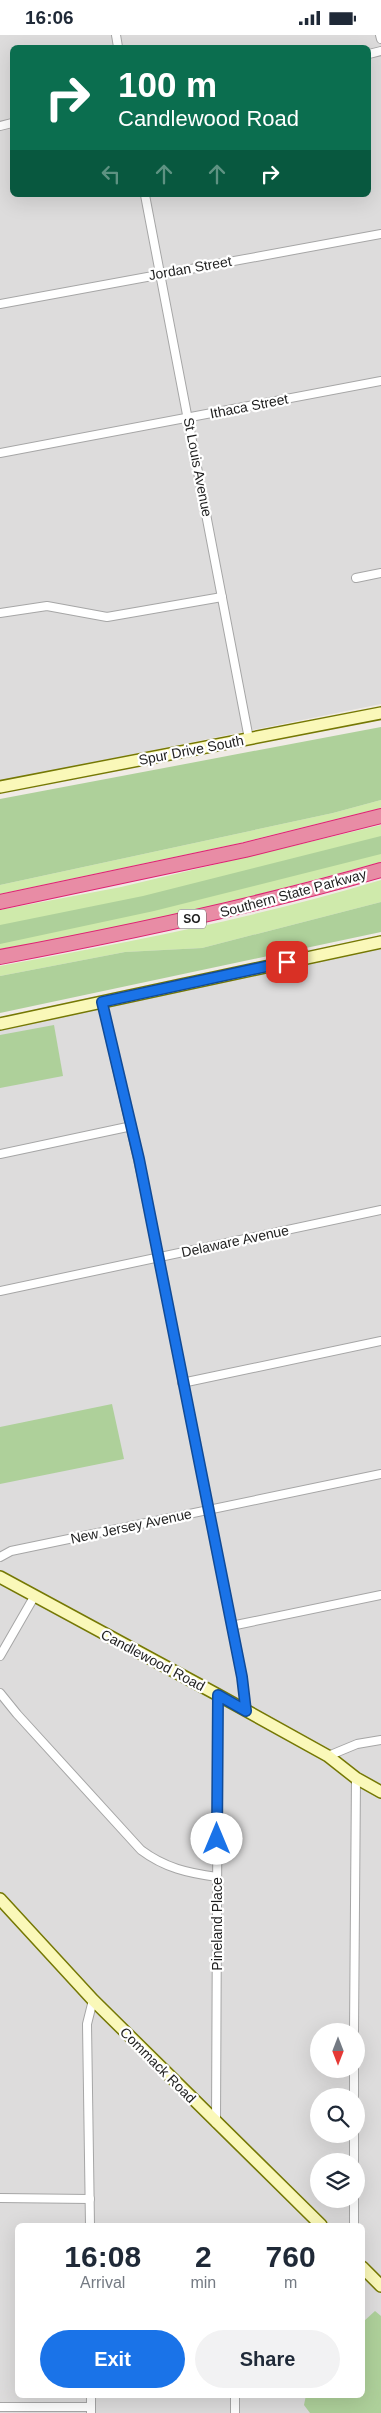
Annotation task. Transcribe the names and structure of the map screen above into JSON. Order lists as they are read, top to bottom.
{
  "streets": {
    "highway": ["Southern State Parkway", "SO"],
    "street": [
      "Jordan Street",
      "Ithaca Street",
      "St Louis Avenue",
      "Spur Drive South",
      "Delaware Avenue",
      "New Jersey Avenue",
      "Candlewood Road",
      "Pineland Place",
      "Commack Road"
    ]
  },
  "crossings": [
    ["Jordan Street", "St Louis Avenue"],
    ["Ithaca Street", "St Louis Avenue"],
    ["St Louis Avenue", "Spur Drive South"],
    ["Candlewood Road", "Pineland Place"],
    ["Pineland Place", "Commack Road"]
  ],
  "north": "bottom",
  "page": {
    "status": "16:06",
    "turn": ["100 m", "Candlewood Road"],
    "eta": [
      "16:08",
      "Arrival",
      "2",
      "min",
      "760",
      "m"
    ],
    "buttons": ["Exit", "Share"]
  }
}
